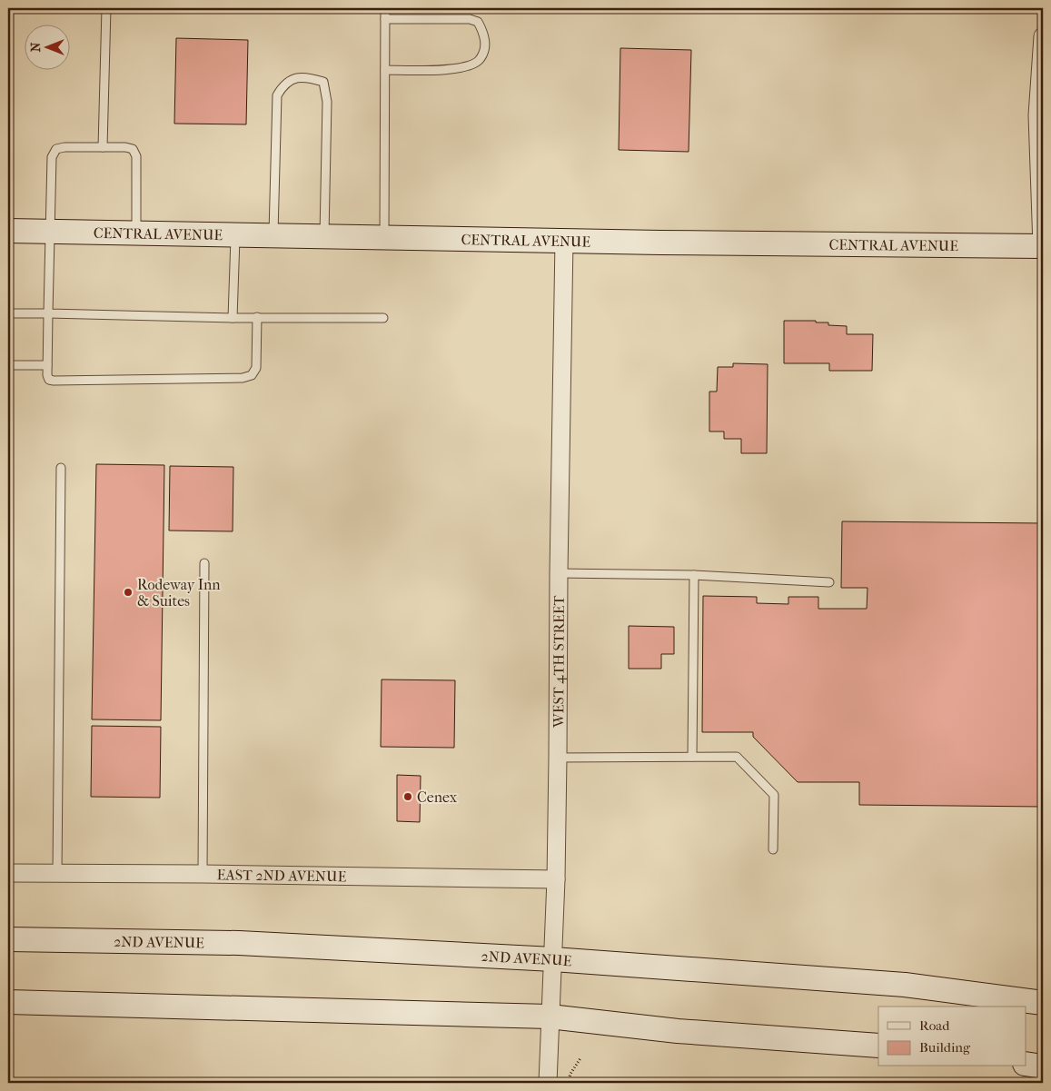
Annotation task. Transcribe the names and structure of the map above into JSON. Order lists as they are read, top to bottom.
{
  "streets": {
    "main road": ["CENTRAL AVENUE", "2ND AVENUE"],
    "street": ["WEST 4TH STREET", "EAST 2ND AVENUE"]
  },
  "crossings": [
    ["CENTRAL AVENUE", "WEST 4TH STREET"],
    ["WEST 4TH STREET", "EAST 2ND AVENUE"],
    ["WEST 4TH STREET", "2ND AVENUE"]
  ],
  "places": ["Rodeway Inn & Suites", "Cenex"],
  "legend": ["Road", "Building"],
  "north": "left"
}
